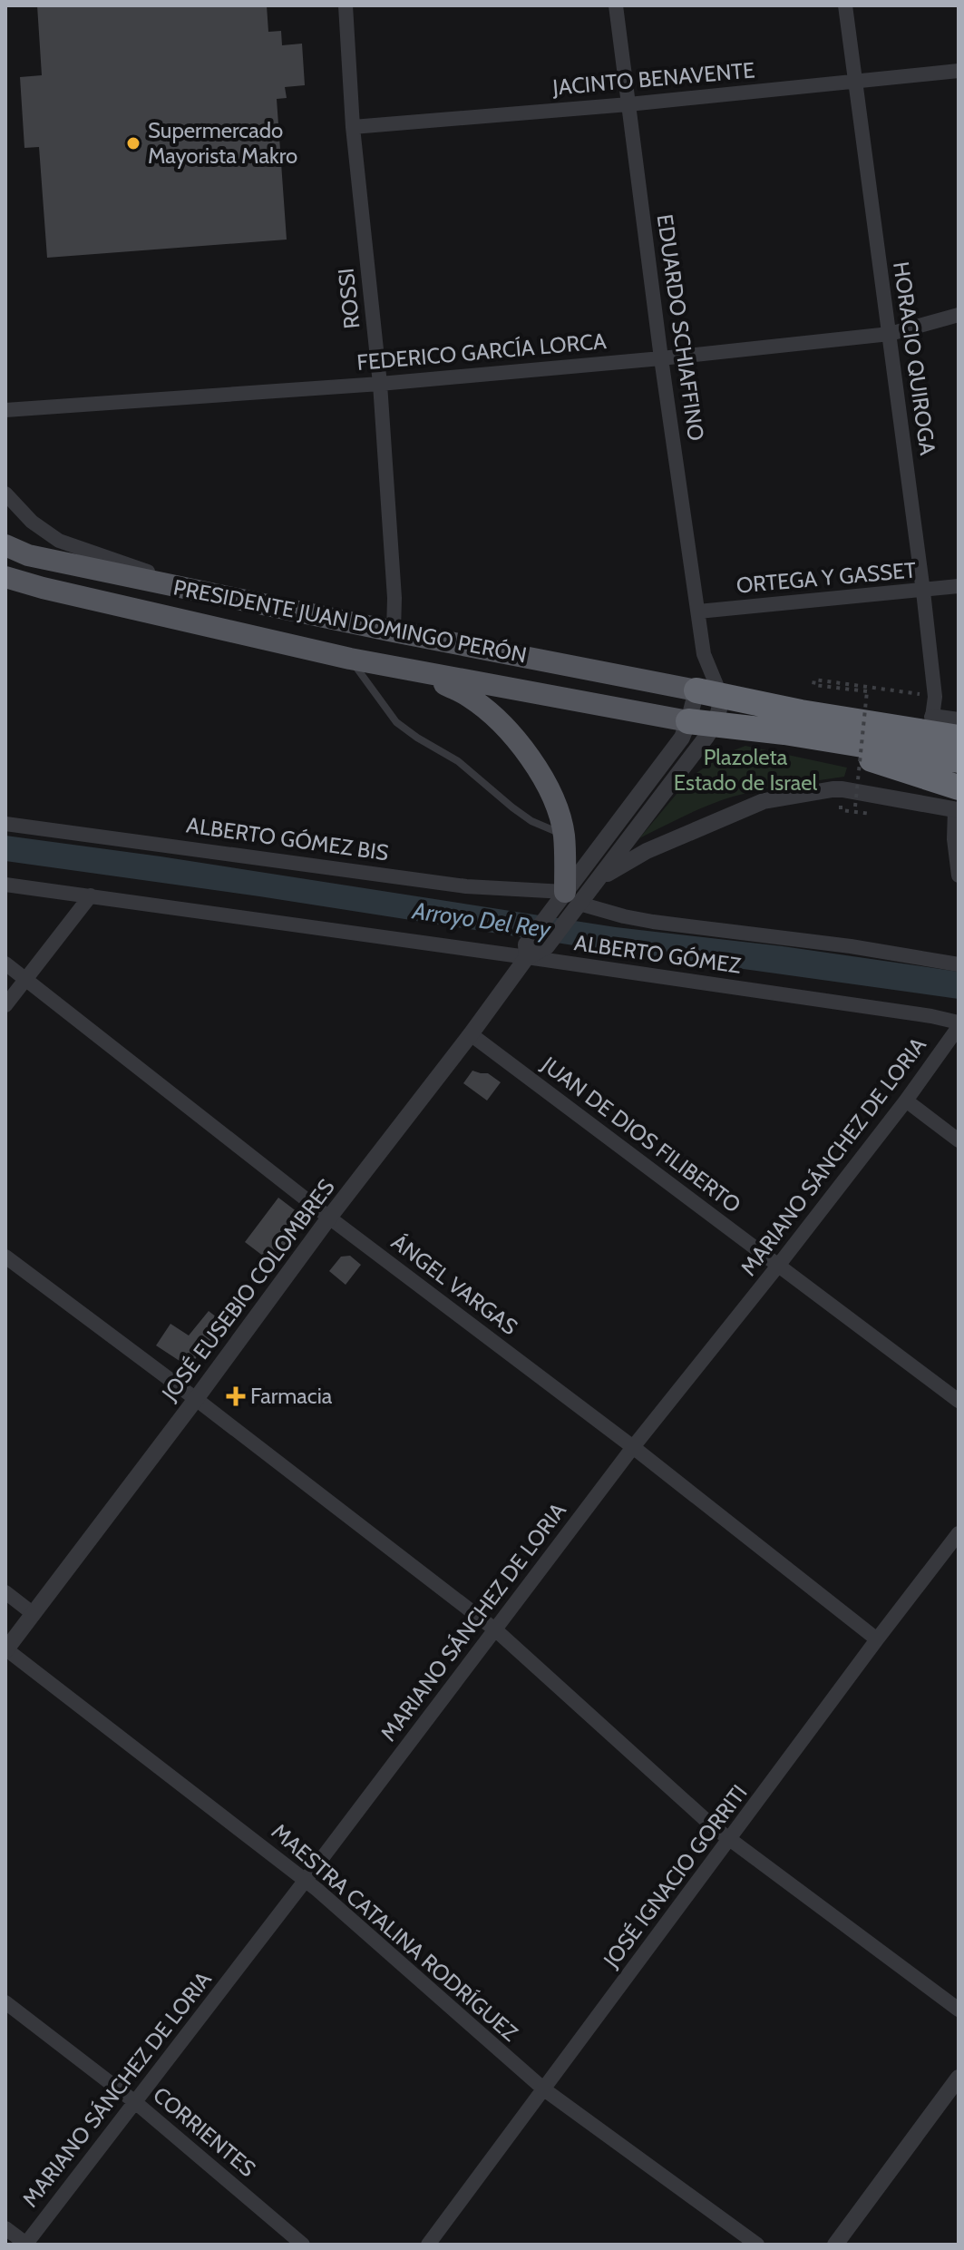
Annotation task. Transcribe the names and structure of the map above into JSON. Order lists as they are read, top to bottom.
{
  "streets": {
    "main road": ["PRESIDENTE JUAN DOMINGO PERÓN"],
    "street": [
      "JACINTO BENAVENTE",
      "ROSSI",
      "EDUARDO SCHIAFFINO",
      "FEDERICO GARCÍA LORCA",
      "HORACIO QUIROGA",
      "ORTEGA Y GASSET",
      "ALBERTO GÓMEZ BIS",
      "ALBERTO GÓMEZ",
      "JUAN DE DIOS FILIBERTO",
      "MARIANO SÁNCHEZ DE LORIA",
      "ÁNGEL VARGAS",
      "JOSÉ EUSEBIO COLOMBRES",
      "JOSÉ IGNACIO GORRITI",
      "MAESTRA CATALINA RODRÍGUEZ",
      "CORRIENTES"
    ]
  },
  "crossings": [
    ["JACINTO BENAVENTE", "ROSSI"],
    ["JACINTO BENAVENTE", "EDUARDO SCHIAFFINO"],
    ["JACINTO BENAVENTE", "HORACIO QUIROGA"],
    ["ROSSI", "FEDERICO GARCÍA LORCA"],
    ["ROSSI", "PRESIDENTE JUAN DOMINGO PERÓN"],
    ["EDUARDO SCHIAFFINO", "FEDERICO GARCÍA LORCA"],
    ["EDUARDO SCHIAFFINO", "ORTEGA Y GASSET"],
    ["EDUARDO SCHIAFFINO", "PRESIDENTE JUAN DOMINGO PERÓN"],
    ["EDUARDO SCHIAFFINO", "JOSÉ EUSEBIO COLOMBRES"],
    ["FEDERICO GARCÍA LORCA", "HORACIO QUIROGA"],
    ["HORACIO QUIROGA", "ORTEGA Y GASSET"],
    ["PRESIDENTE JUAN DOMINGO PERÓN", "JOSÉ EUSEBIO COLOMBRES"],
    ["ALBERTO GÓMEZ BIS", "JOSÉ EUSEBIO COLOMBRES"],
    ["ALBERTO GÓMEZ", "MARIANO SÁNCHEZ DE LORIA"],
    ["ALBERTO GÓMEZ", "JOSÉ EUSEBIO COLOMBRES"],
    ["JUAN DE DIOS FILIBERTO", "MARIANO SÁNCHEZ DE LORIA"],
    ["JUAN DE DIOS FILIBERTO", "JOSÉ EUSEBIO COLOMBRES"],
    ["MARIANO SÁNCHEZ DE LORIA", "ÁNGEL VARGAS"],
    ["MARIANO SÁNCHEZ DE LORIA", "MAESTRA CATALINA RODRÍGUEZ"],
    ["MARIANO SÁNCHEZ DE LORIA", "CORRIENTES"],
    ["ÁNGEL VARGAS", "JOSÉ EUSEBIO COLOMBRES"],
    ["ÁNGEL VARGAS", "JOSÉ IGNACIO GORRITI"],
    ["JOSÉ EUSEBIO COLOMBRES", "MAESTRA CATALINA RODRÍGUEZ"],
    ["JOSÉ IGNACIO GORRITI", "MAESTRA CATALINA RODRÍGUEZ"]
  ],
  "water": ["Arroyo Del Rey"],
  "parks": ["Plazoleta Estado de Israel"],
  "places": {
    "other": ["Supermercado Mayorista Makro"],
    "health": ["Farmacia"]
  }
}
